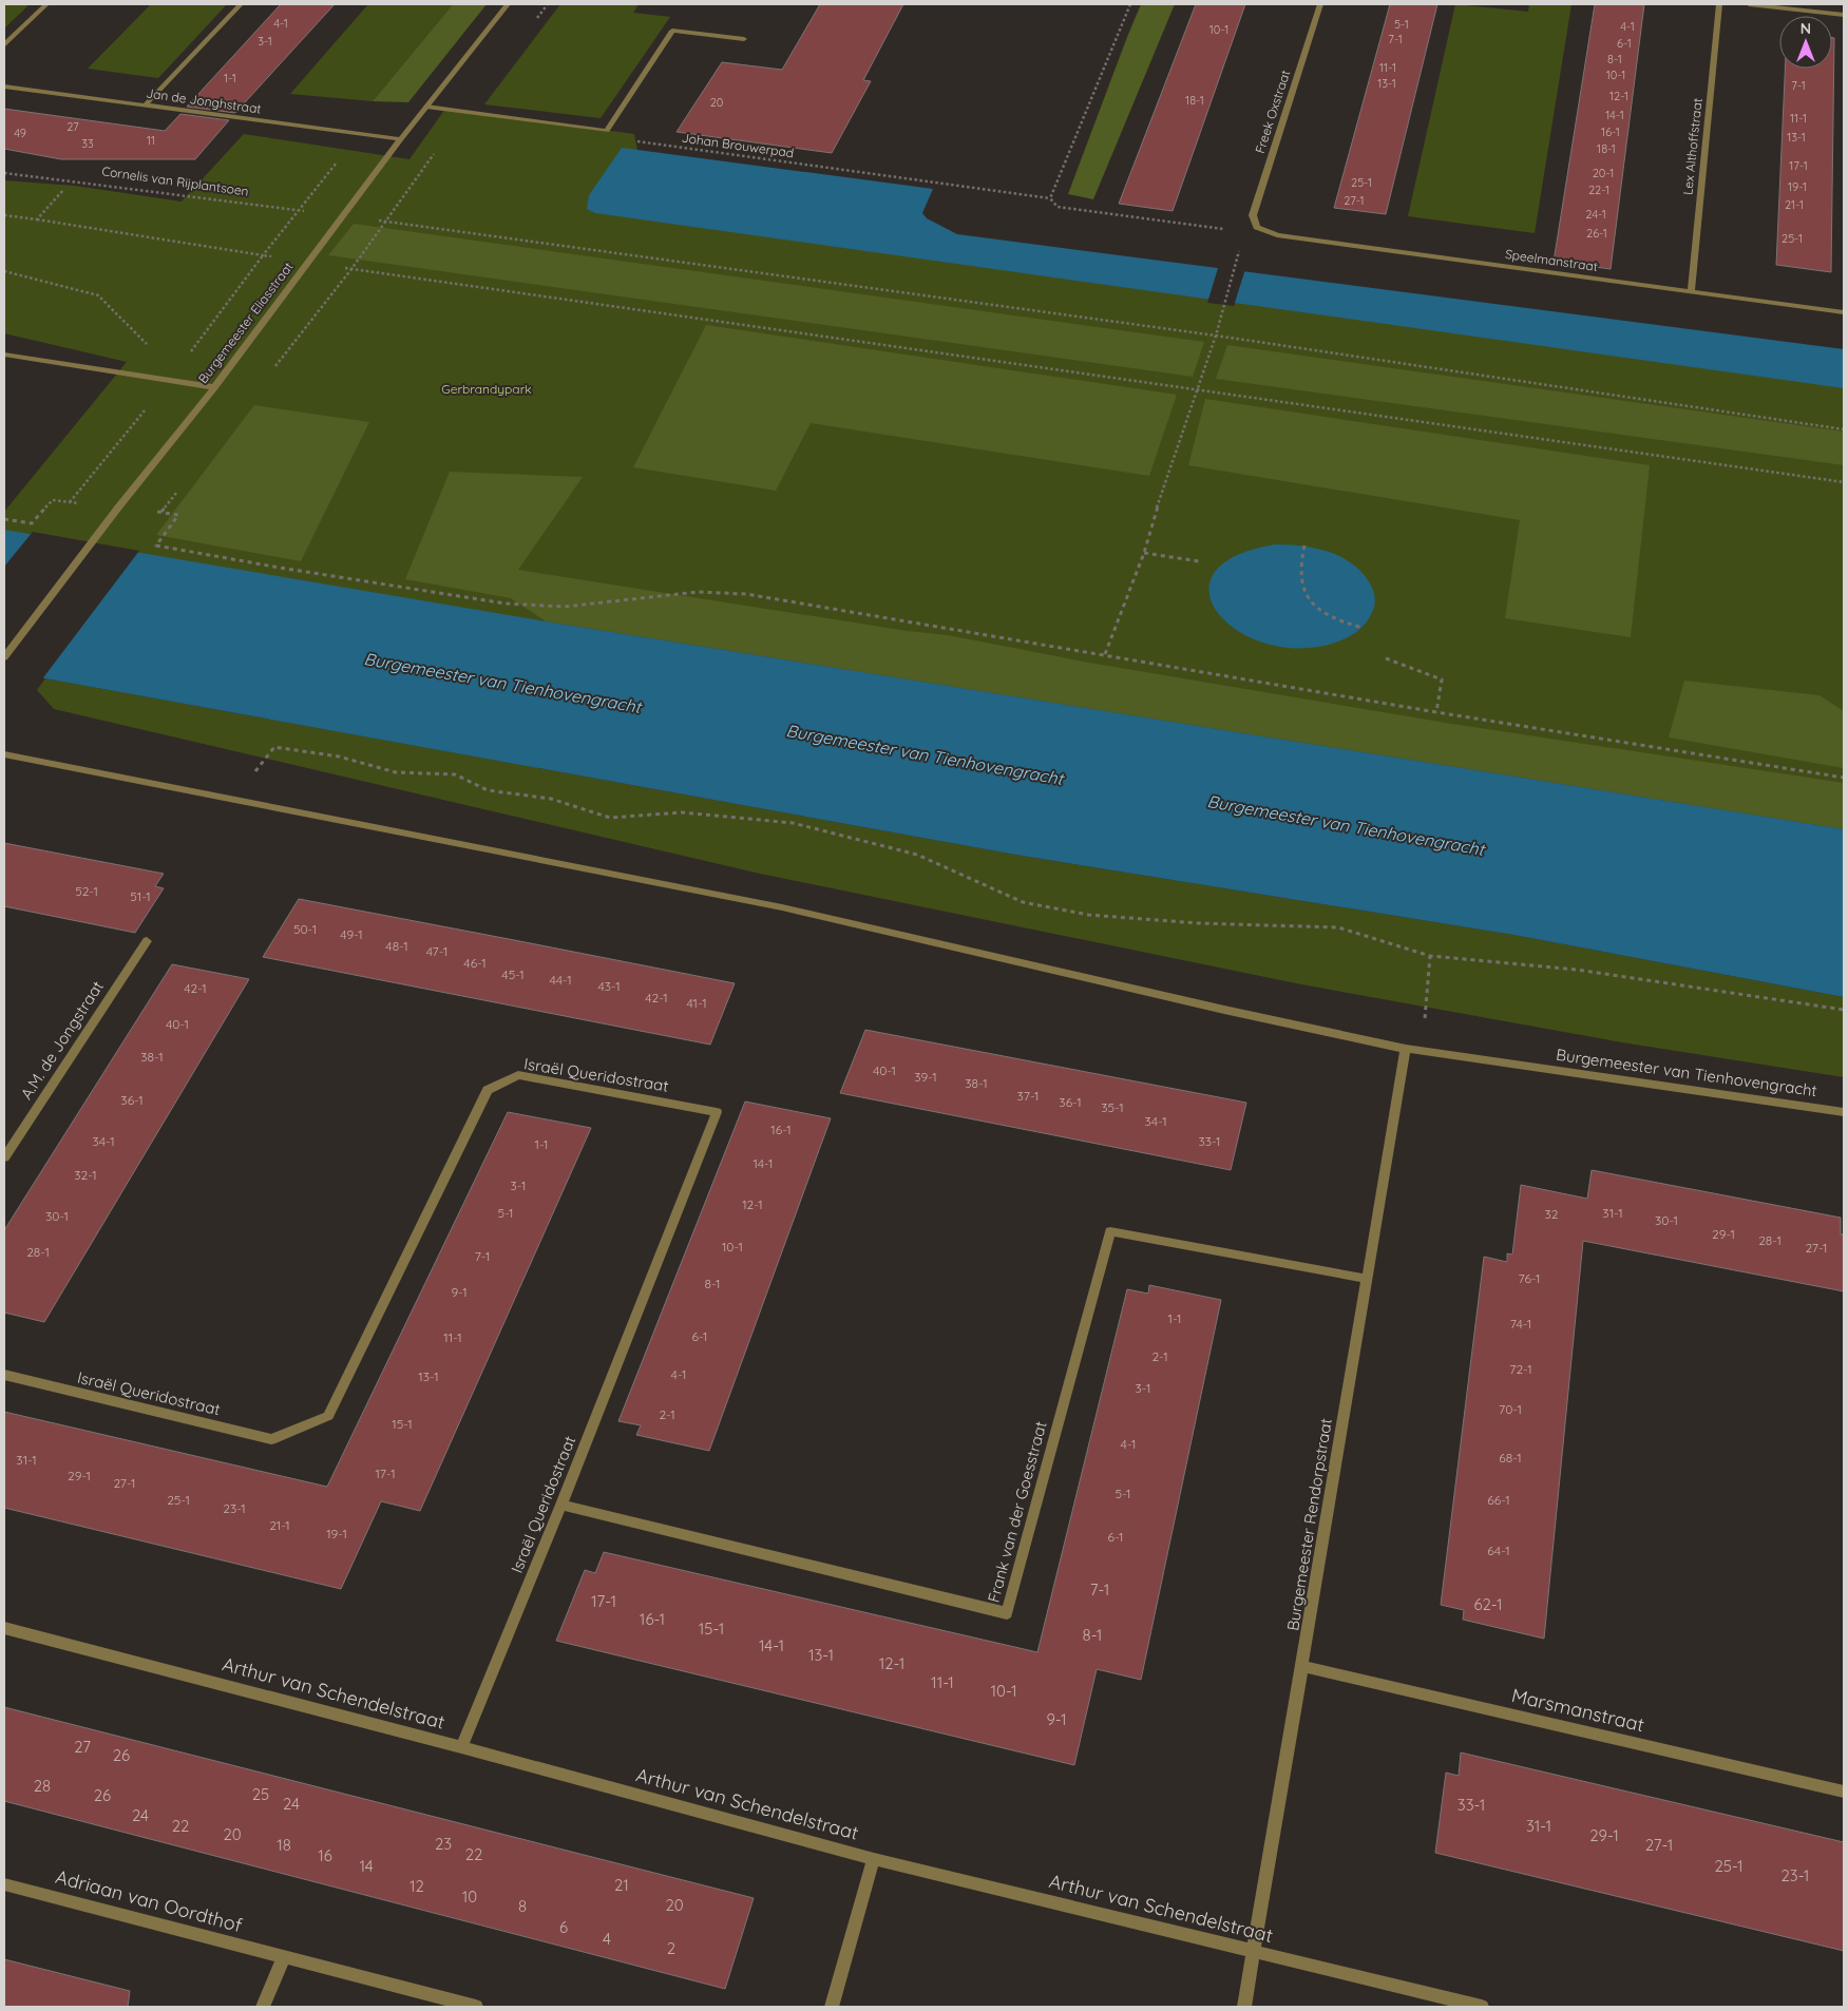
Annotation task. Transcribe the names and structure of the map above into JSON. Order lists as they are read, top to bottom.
{
  "streets": {
    "street": [
      "Jan de Jonghstraat",
      "Freek Oxstraat",
      "Lex Althoffstraat",
      "Speelmanstraat",
      "Burgemeester Eliasstraat",
      "A.M. de Jongstraat",
      "Burgemeester van Tienhovengracht",
      "Israël Queridostraat",
      "Frank van der Goesstraat",
      "Burgemeester Rendorpstraat",
      "Arthur van Schendelstraat",
      "Marsmanstraat",
      "Adriaan van Oordthof"
    ],
    "path": ["Johan Brouwerpad", "Cornelis van Rijplantsoen"]
  },
  "crossings": [
    ["Jan de Jonghstraat", "Burgemeester Eliasstraat"],
    ["Freek Oxstraat", "Speelmanstraat"],
    ["Lex Althoffstraat", "Speelmanstraat"],
    ["Cornelis van Rijplantsoen", "Burgemeester Eliasstraat"],
    ["Burgemeester van Tienhovengracht", "Burgemeester Rendorpstraat"],
    ["Israël Queridostraat", "Frank van der Goesstraat"],
    ["Israël Queridostraat", "Arthur van Schendelstraat"],
    ["Frank van der Goesstraat", "Burgemeester Rendorpstraat"],
    ["Burgemeester Rendorpstraat", "Arthur van Schendelstraat"],
    ["Burgemeester Rendorpstraat", "Marsmanstraat"]
  ],
  "water": ["Burgemeester van Tienhovengracht"],
  "parks": ["Gerbrandypark"],
  "house_numbers": [
    "4-1",
    "5-1",
    "4-1",
    "10-1",
    "7-1",
    "3-1",
    "6-1",
    "8-1",
    "11-1",
    "10-1",
    "1-1",
    "13-1",
    "7-1",
    "12-1",
    "18-1",
    "20",
    "14-1",
    "11-1",
    "27",
    "16-1",
    "49",
    "13-1",
    "11",
    "33",
    "18-1",
    "17-1",
    "20-1",
    "25-1",
    "19-1",
    "22-1",
    "27-1",
    "21-1",
    "24-1",
    "26-1",
    "25-1",
    "52-1",
    "51-1",
    "50-1",
    "49-1",
    "48-1",
    "47-1",
    "46-1",
    "45-1",
    "44-1",
    "43-1",
    "42-1",
    "42-1",
    "41-1",
    "40-1",
    "38-1",
    "40-1",
    "39-1",
    "38-1",
    "37-1",
    "36-1",
    "36-1",
    "35-1",
    "34-1",
    "16-1",
    "34-1",
    "33-1",
    "1-1",
    "14-1",
    "32-1",
    "3-1",
    "12-1",
    "5-1",
    "31-1",
    "32",
    "30-1",
    "30-1",
    "29-1",
    "28-1",
    "10-1",
    "27-1",
    "28-1",
    "7-1",
    "76-1",
    "8-1",
    "9-1",
    "1-1",
    "74-1",
    "6-1",
    "11-1",
    "2-1",
    "72-1",
    "4-1",
    "13-1",
    "3-1",
    "70-1",
    "2-1",
    "15-1",
    "4-1",
    "68-1",
    "31-1",
    "17-1",
    "29-1",
    "27-1",
    "5-1",
    "25-1",
    "66-1",
    "23-1",
    "21-1",
    "19-1",
    "6-1",
    "64-1",
    "7-1",
    "17-1",
    "62-1",
    "16-1",
    "15-1",
    "8-1",
    "14-1",
    "13-1",
    "12-1",
    "11-1",
    "10-1",
    "9-1",
    "27",
    "26",
    "28",
    "25",
    "26",
    "24",
    "33-1",
    "24",
    "22",
    "31-1",
    "20",
    "29-1",
    "23",
    "18",
    "27-1",
    "22",
    "16",
    "14",
    "25-1",
    "23-1",
    "21",
    "12",
    "10",
    "20",
    "8",
    "6",
    "4",
    "2"
  ],
  "north": "top"
}
